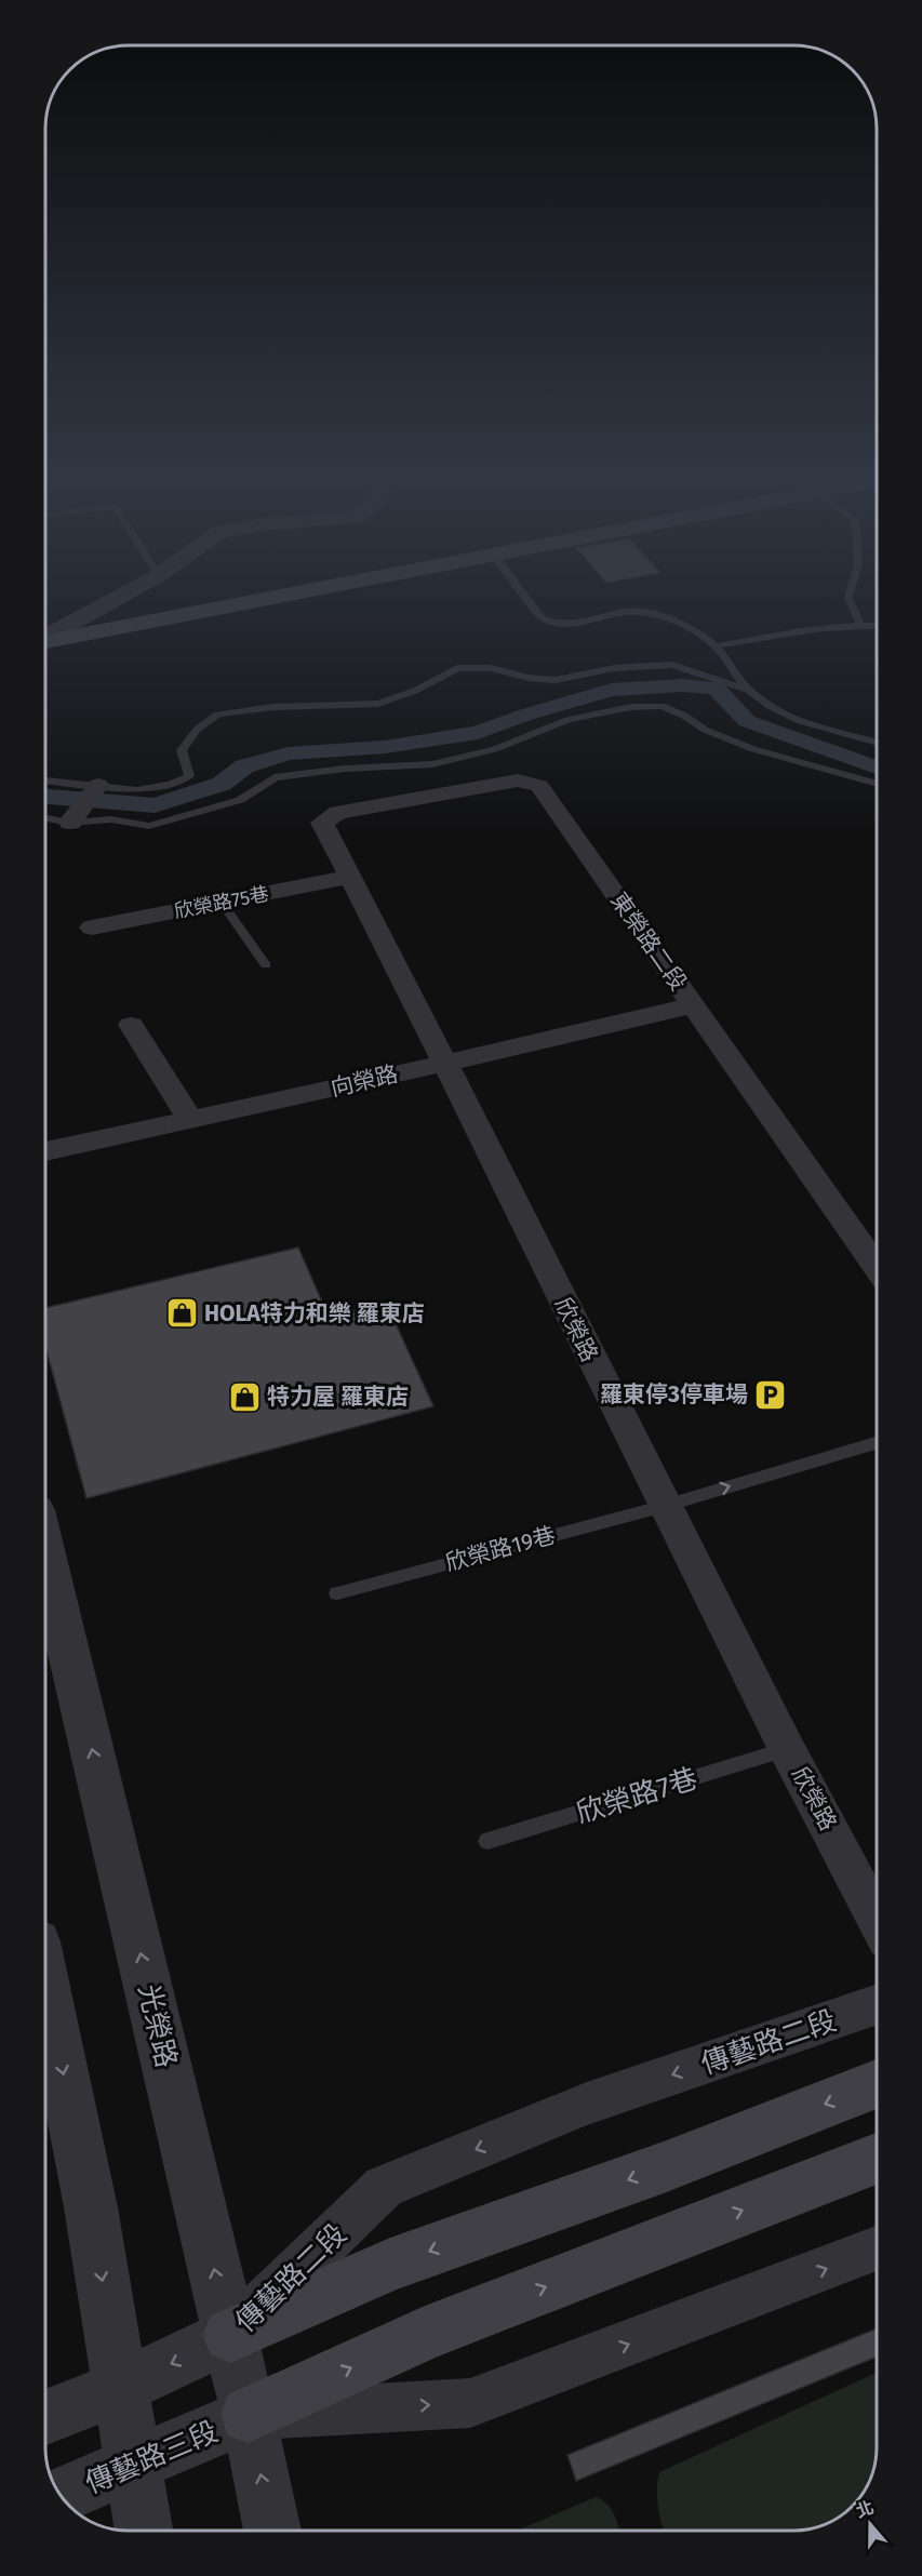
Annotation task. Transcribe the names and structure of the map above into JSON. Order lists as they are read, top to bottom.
{
  "streets": {
    "main road": ["傳藝路二段"],
    "street": [
      "欣榮路75巷",
      "東榮路二段",
      "向榮路",
      "欣榮路",
      "光榮路",
      "傳藝路三段"
    ],
    "lane": ["欣榮路19巷", "欣榮路7巷"]
  },
  "crossings": [
    ["欣榮路75巷", "欣榮路"],
    ["東榮路二段", "向榮路"],
    ["東榮路二段", "欣榮路"],
    ["向榮路", "欣榮路"],
    ["欣榮路", "欣榮路19巷"],
    ["欣榮路", "欣榮路7巷"],
    ["光榮路", "傳藝路二段"],
    ["光榮路", "傳藝路三段"]
  ],
  "one_way": ["欣榮路19巷"],
  "places": {
    "shop": ["HOLA特力和樂 羅東店", "特力屋 羅東店"],
    "parking": ["羅東停3停車場"]
  },
  "north": "top"
}
